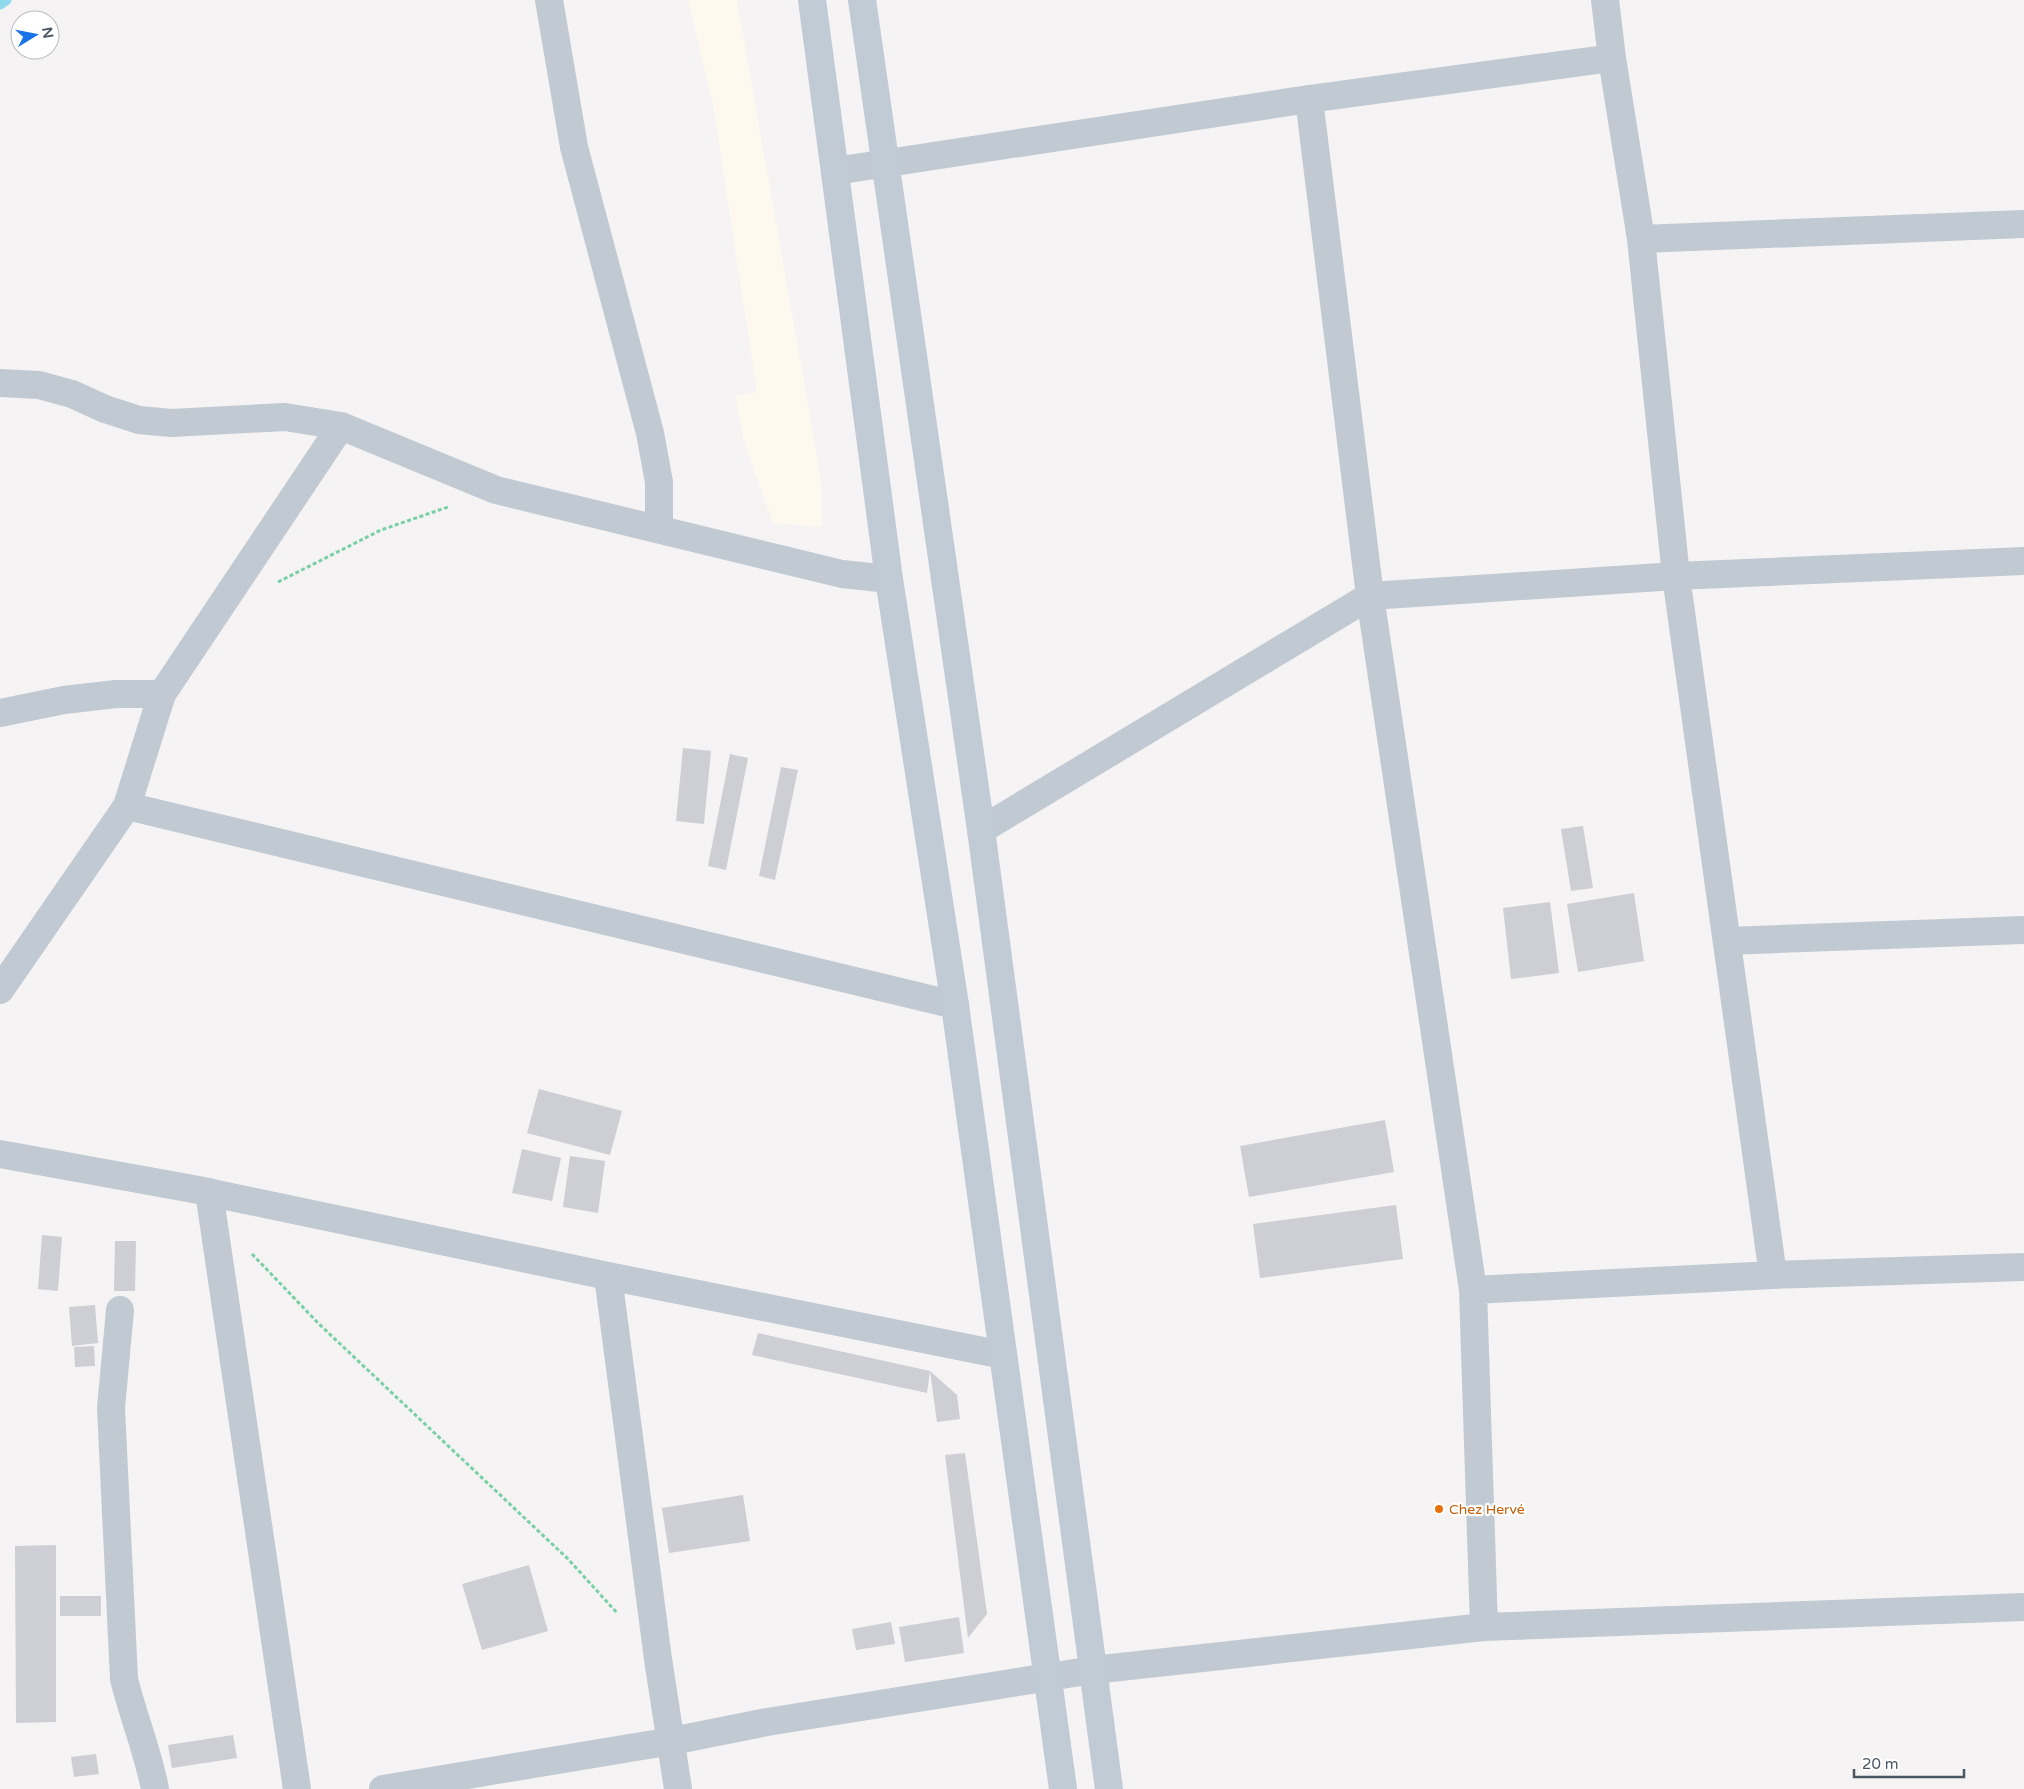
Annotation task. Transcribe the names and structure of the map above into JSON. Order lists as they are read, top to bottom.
{
  "places": ["Chez Hervé"],
  "scale_bar": "20 m",
  "north": "right"
}
